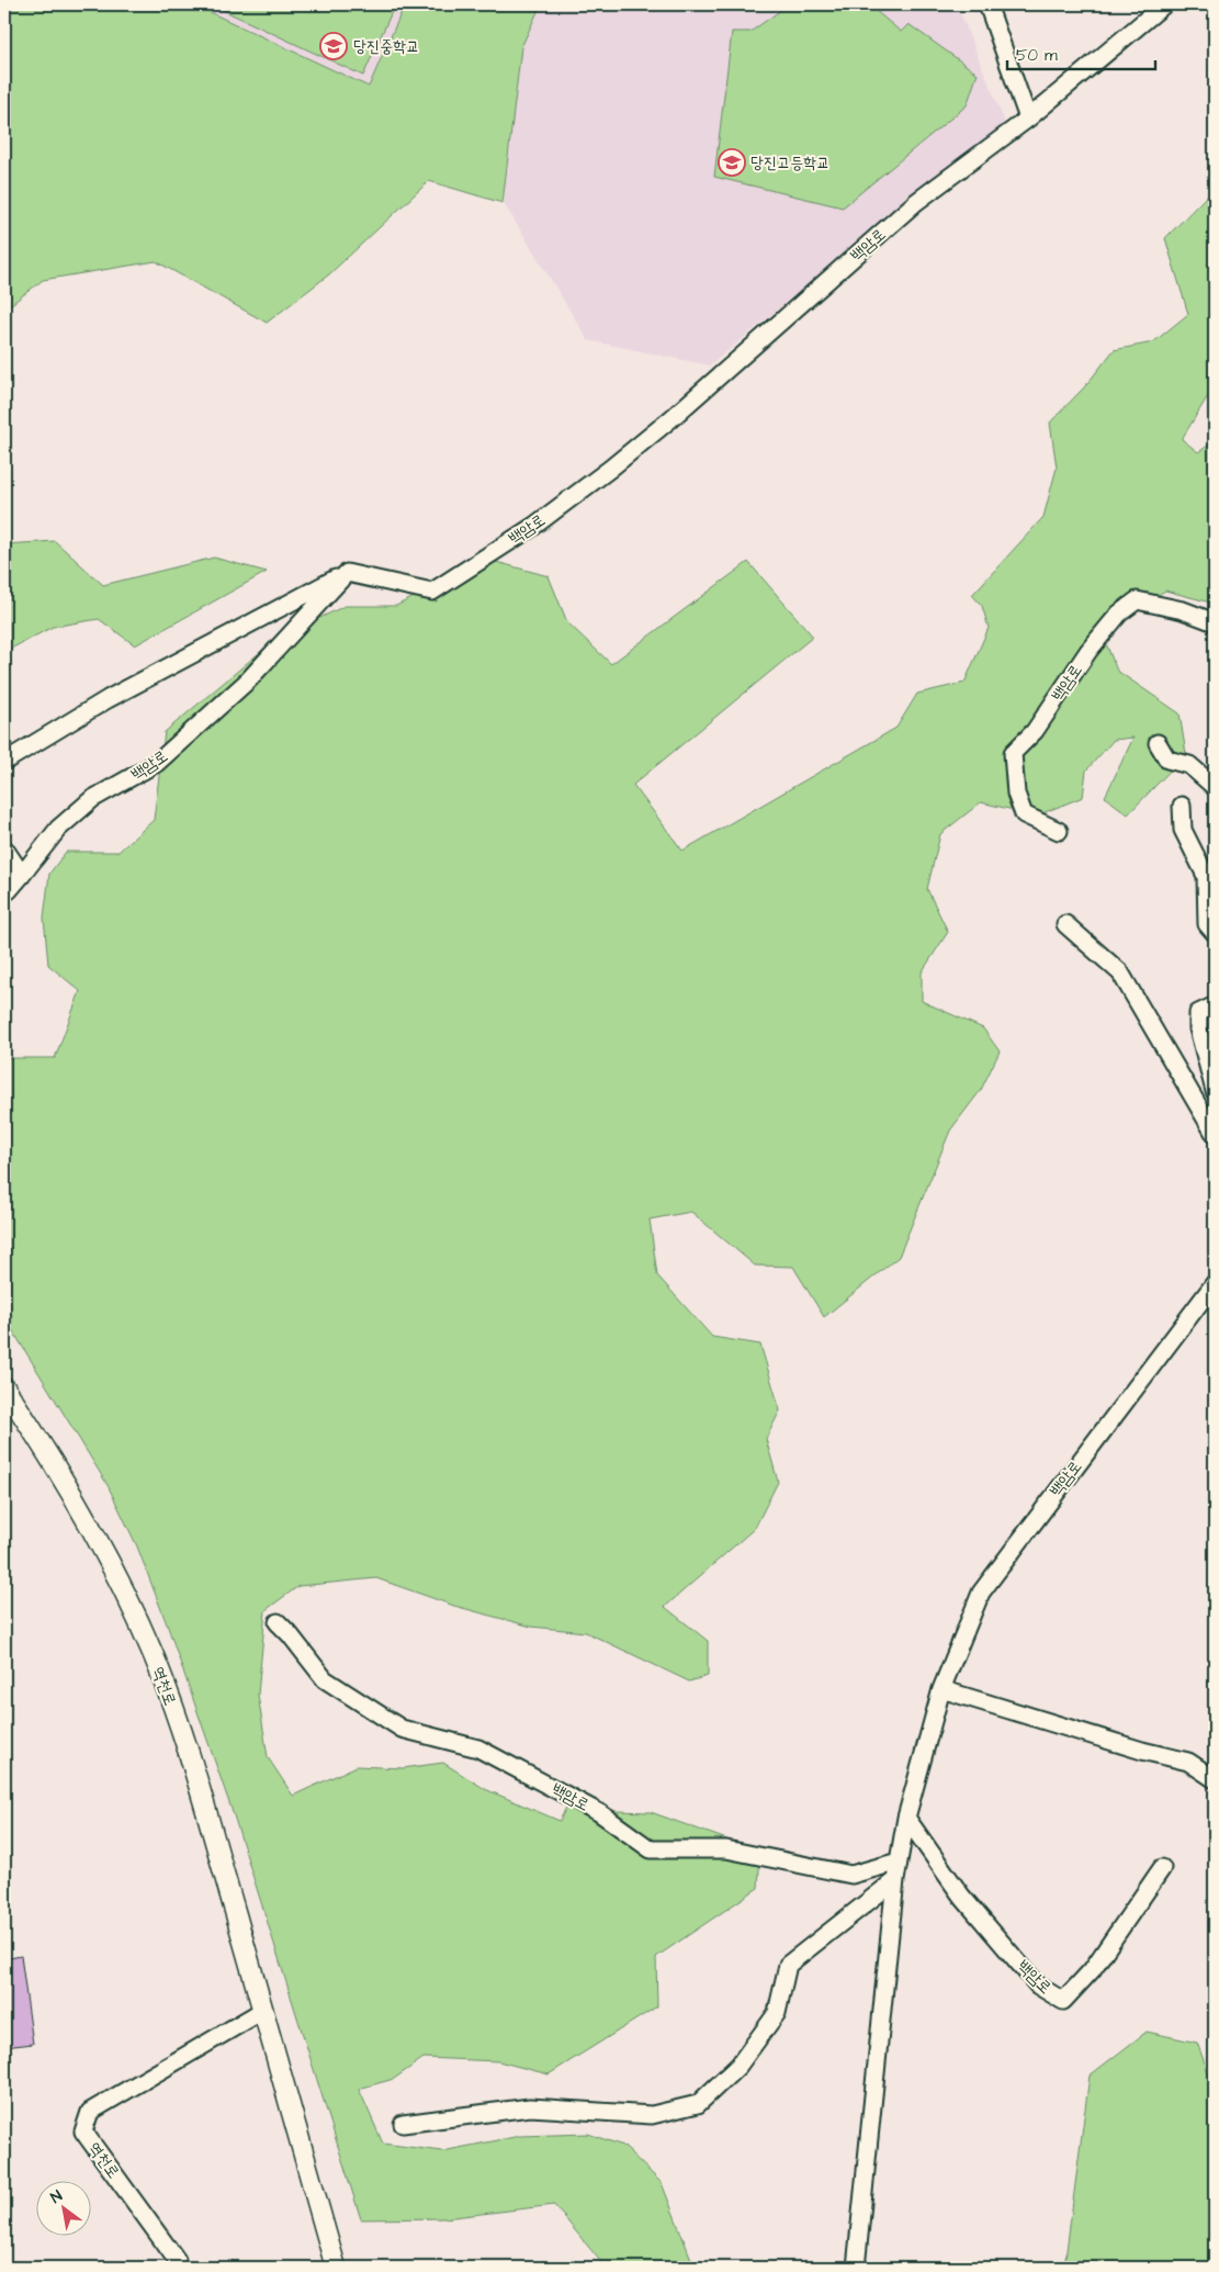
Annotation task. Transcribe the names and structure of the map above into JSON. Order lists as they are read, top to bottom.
{
  "streets": {
    "street": ["백암로", "역천로"]
  },
  "places": {
    "school or university": ["당진중학교", "당진고등학교"]
  },
  "scale_bar": "50 m",
  "north": "top left"
}
